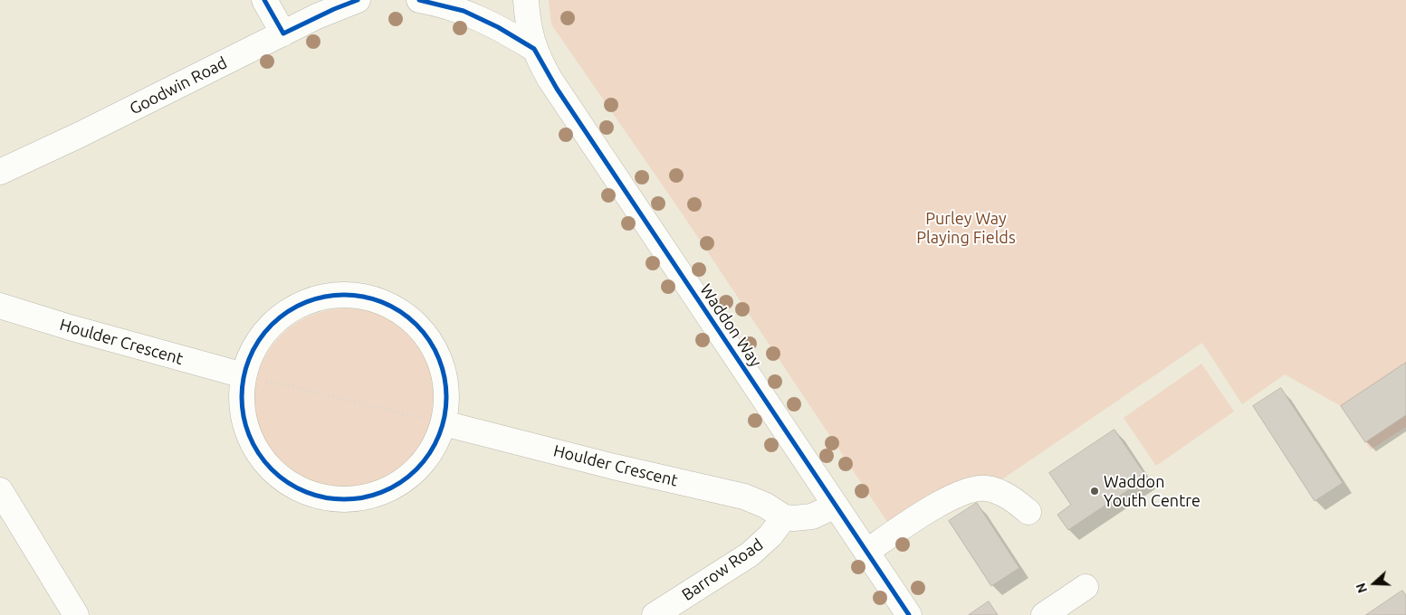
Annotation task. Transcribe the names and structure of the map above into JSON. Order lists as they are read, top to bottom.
{
  "streets": {
    "street": [
      "Goodwin Road",
      "Waddon Way",
      "Houlder Crescent",
      "Barrow Road"
    ]
  },
  "crossings": [
    ["Houlder Crescent", "Barrow Road"]
  ],
  "parks": ["Purley Way Playing Fields"],
  "places": ["Waddon Youth Centre"],
  "north": "left"
}
